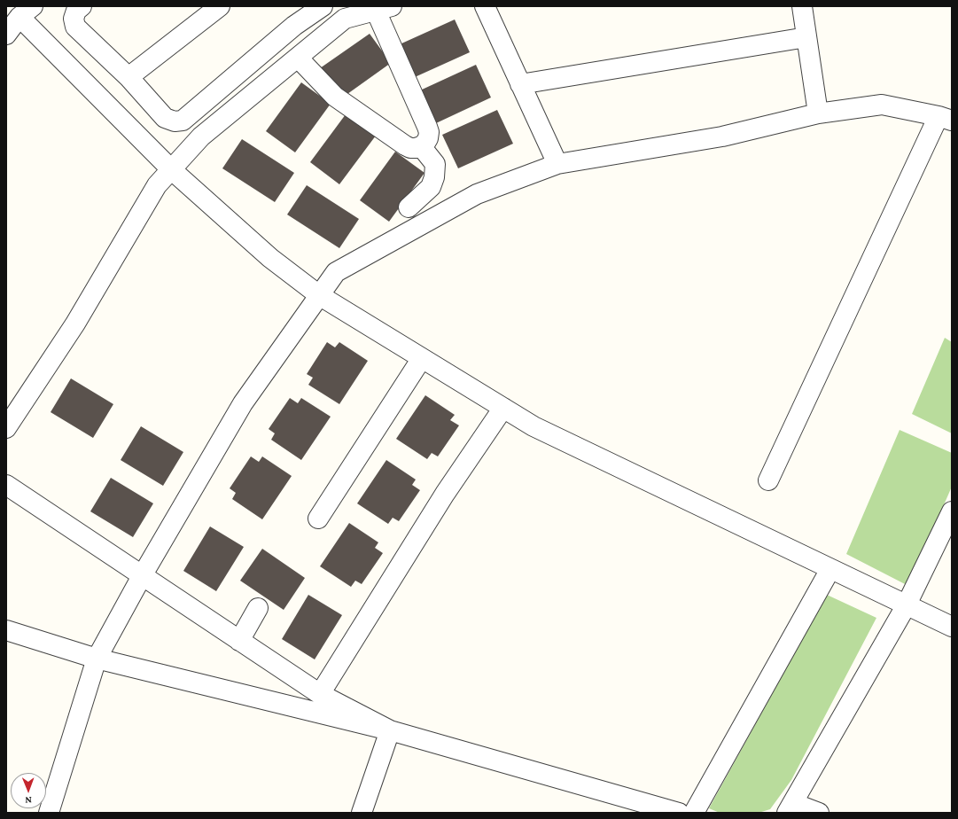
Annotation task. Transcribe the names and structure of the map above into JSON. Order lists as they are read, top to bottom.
{
  "north": "bottom"
}
